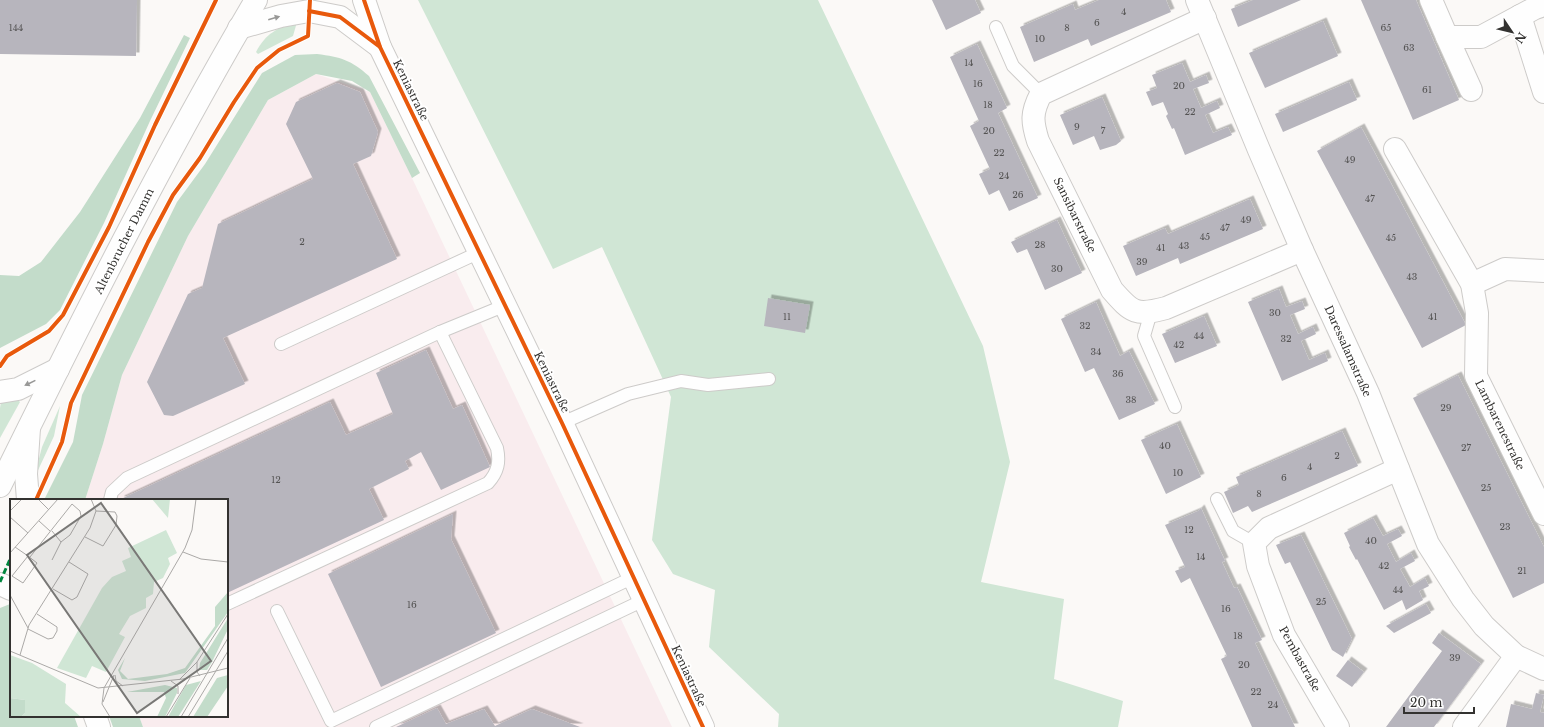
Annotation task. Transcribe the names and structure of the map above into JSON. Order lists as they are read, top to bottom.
{
  "streets": {
    "main road": [
      "Keniastraße",
      "Sansibarstraße",
      "Altenbrucher Damm",
      "Daressalamstraße",
      "Lambarenestraße",
      "Pembastraße"
    ]
  },
  "crossings": [
    ["Keniastraße", "Altenbrucher Damm"],
    ["Sansibarstraße", "Daressalamstraße"]
  ],
  "house_numbers": [
    "4",
    "6",
    "144",
    "8",
    "65",
    "10",
    "63",
    "14",
    "16",
    "20",
    "61",
    "18",
    "22",
    "9",
    "20",
    "7",
    "22",
    "49",
    "24",
    "26",
    "47",
    "49",
    "47",
    "45",
    "45",
    "2",
    "28",
    "43",
    "41",
    "39",
    "30",
    "43",
    "30",
    "11",
    "41",
    "32",
    "44",
    "32",
    "42",
    "34",
    "36",
    "38",
    "29",
    "40",
    "27",
    "2",
    "4",
    "10",
    "6",
    "12",
    "25",
    "8",
    "23",
    "12",
    "40",
    "14",
    "42",
    "21",
    "44",
    "25",
    "16",
    "16",
    "18",
    "39",
    "20",
    "22",
    "24"
  ],
  "scale_bar": "20 m",
  "north": "bottom right"
}
